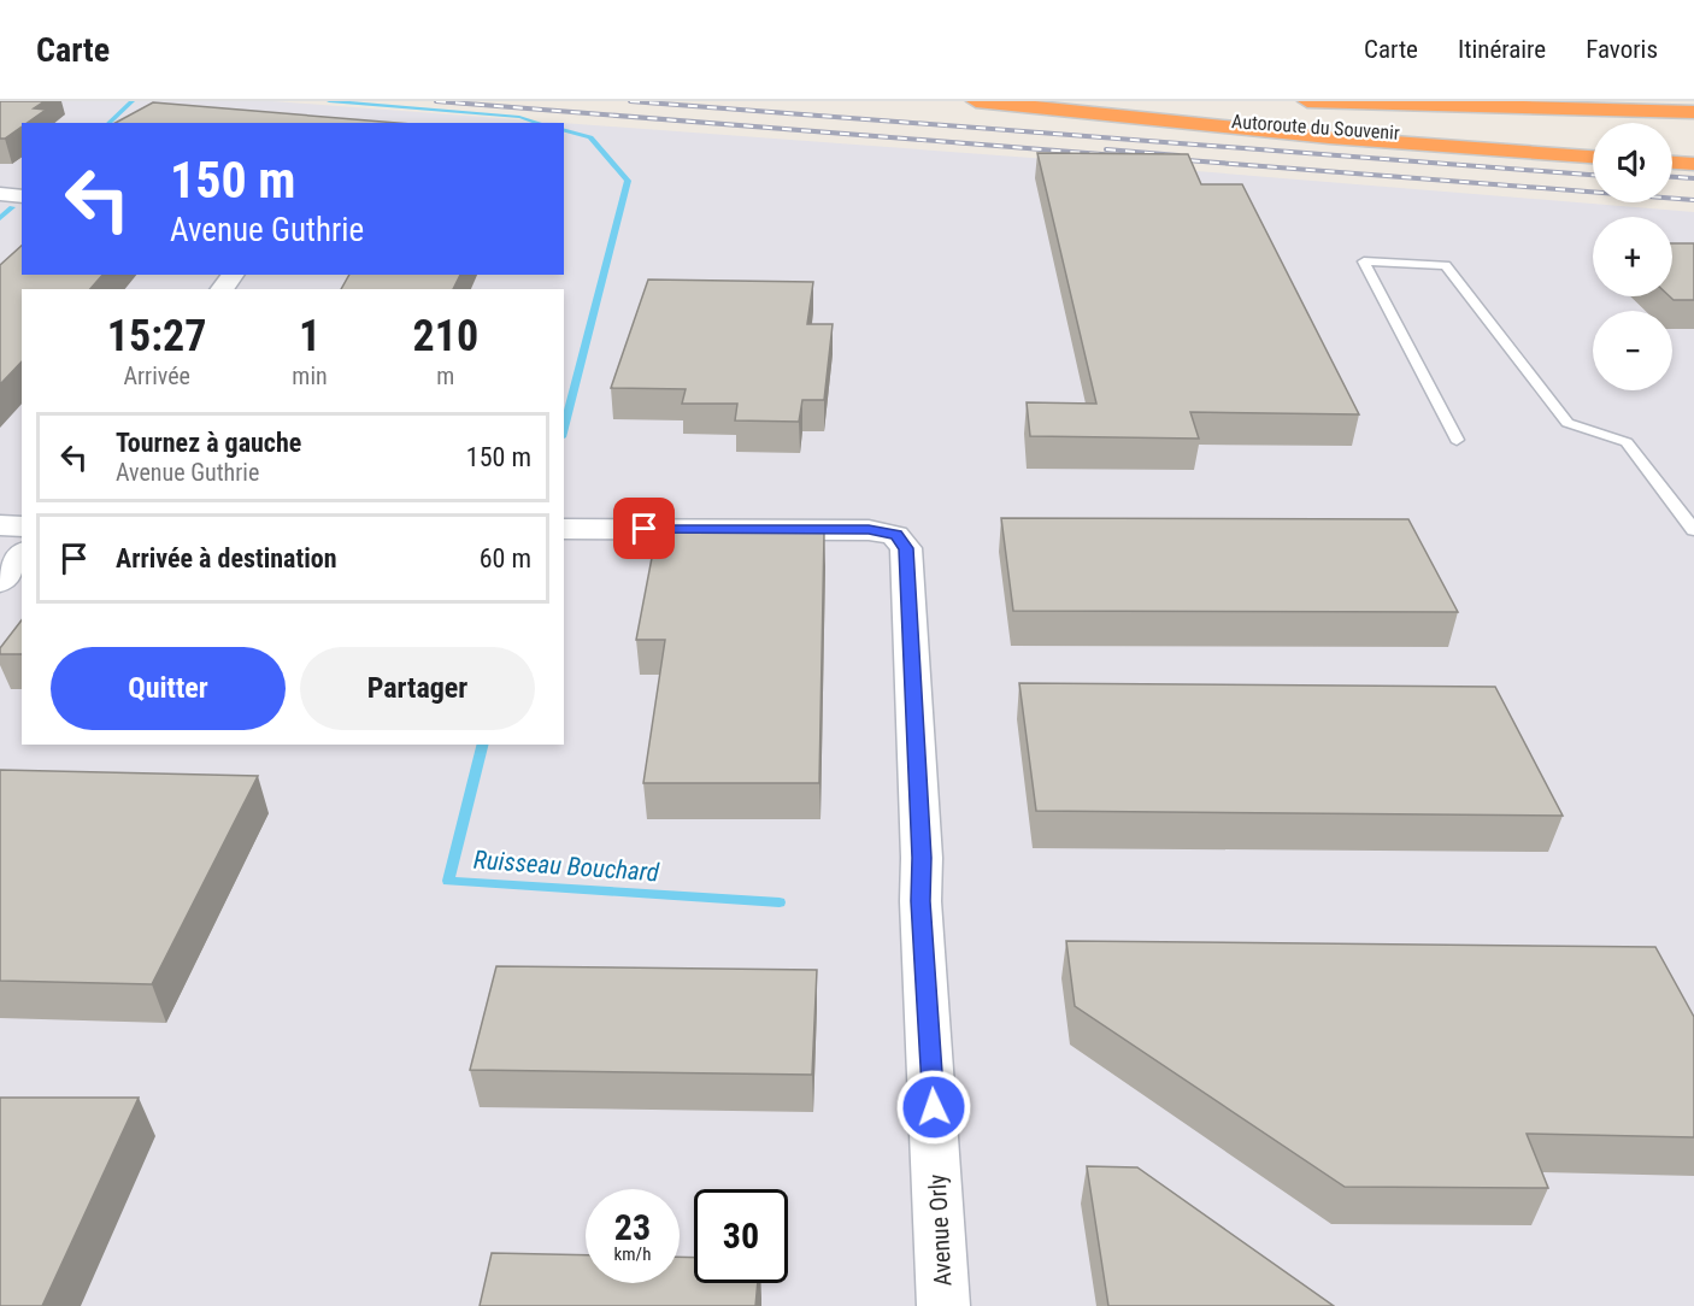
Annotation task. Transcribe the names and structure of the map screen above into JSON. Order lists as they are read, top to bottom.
{
  "streets": {
    "highway": ["Autoroute du Souvenir"],
    "street": ["Avenue Orly"]
  },
  "water": ["Ruisseau Bouchard"],
  "page": {
    "header": "Carte",
    "nav": ["Carte", "Itinéraire", "Favoris"],
    "map_buttons": ["+", "−"],
    "turn": ["150 m", "Avenue Guthrie"],
    "eta": [
      "15:27",
      "Arrivée",
      "1",
      "min",
      "210",
      "m"
    ],
    "list": [
      {
        "name": "Tournez à gauche",
        "note": "Avenue Guthrie",
        "value": "150 m"
      },
      {
        "name": "Arrivée à destination",
        "value": "60 m"
      }
    ],
    "buttons": ["Quitter", "Partager"],
    "speed": "23 km/h",
    "limit": "30"
  }
}
